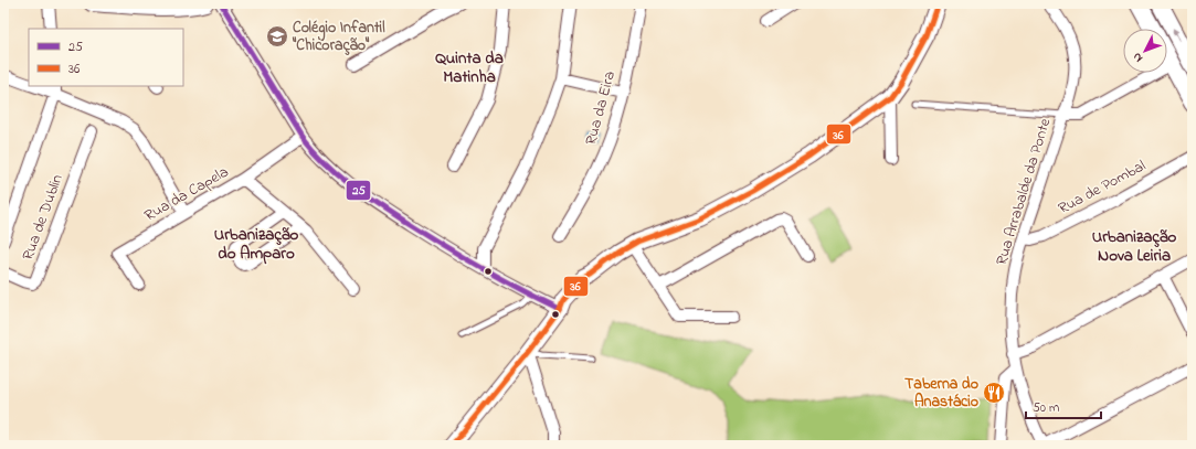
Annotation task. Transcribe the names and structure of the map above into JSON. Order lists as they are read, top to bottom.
{
  "streets": {
    "street": [
      "Rua da Eira",
      "Rua de Pombal",
      "Rua Arrabalde da Ponte",
      "Rua da Capela",
      "Rua de Dublin"
    ]
  },
  "crossings": [
    ["Rua de Pombal", "Rua Arrabalde da Ponte"]
  ],
  "districts": ["Quinta da Matinha", "Urbanização do Amparo", "Urbanização Nova Leiria"],
  "places": {
    "school or university": ["Colégio Infantil \"Chicoração\""],
    "restaurant": ["Taberna do Anastácio"]
  },
  "lines": ["transit line 25", "transit line 36"],
  "legend": ["25", "36"],
  "scale_bar": "50 m",
  "north": "bottom left"
}
